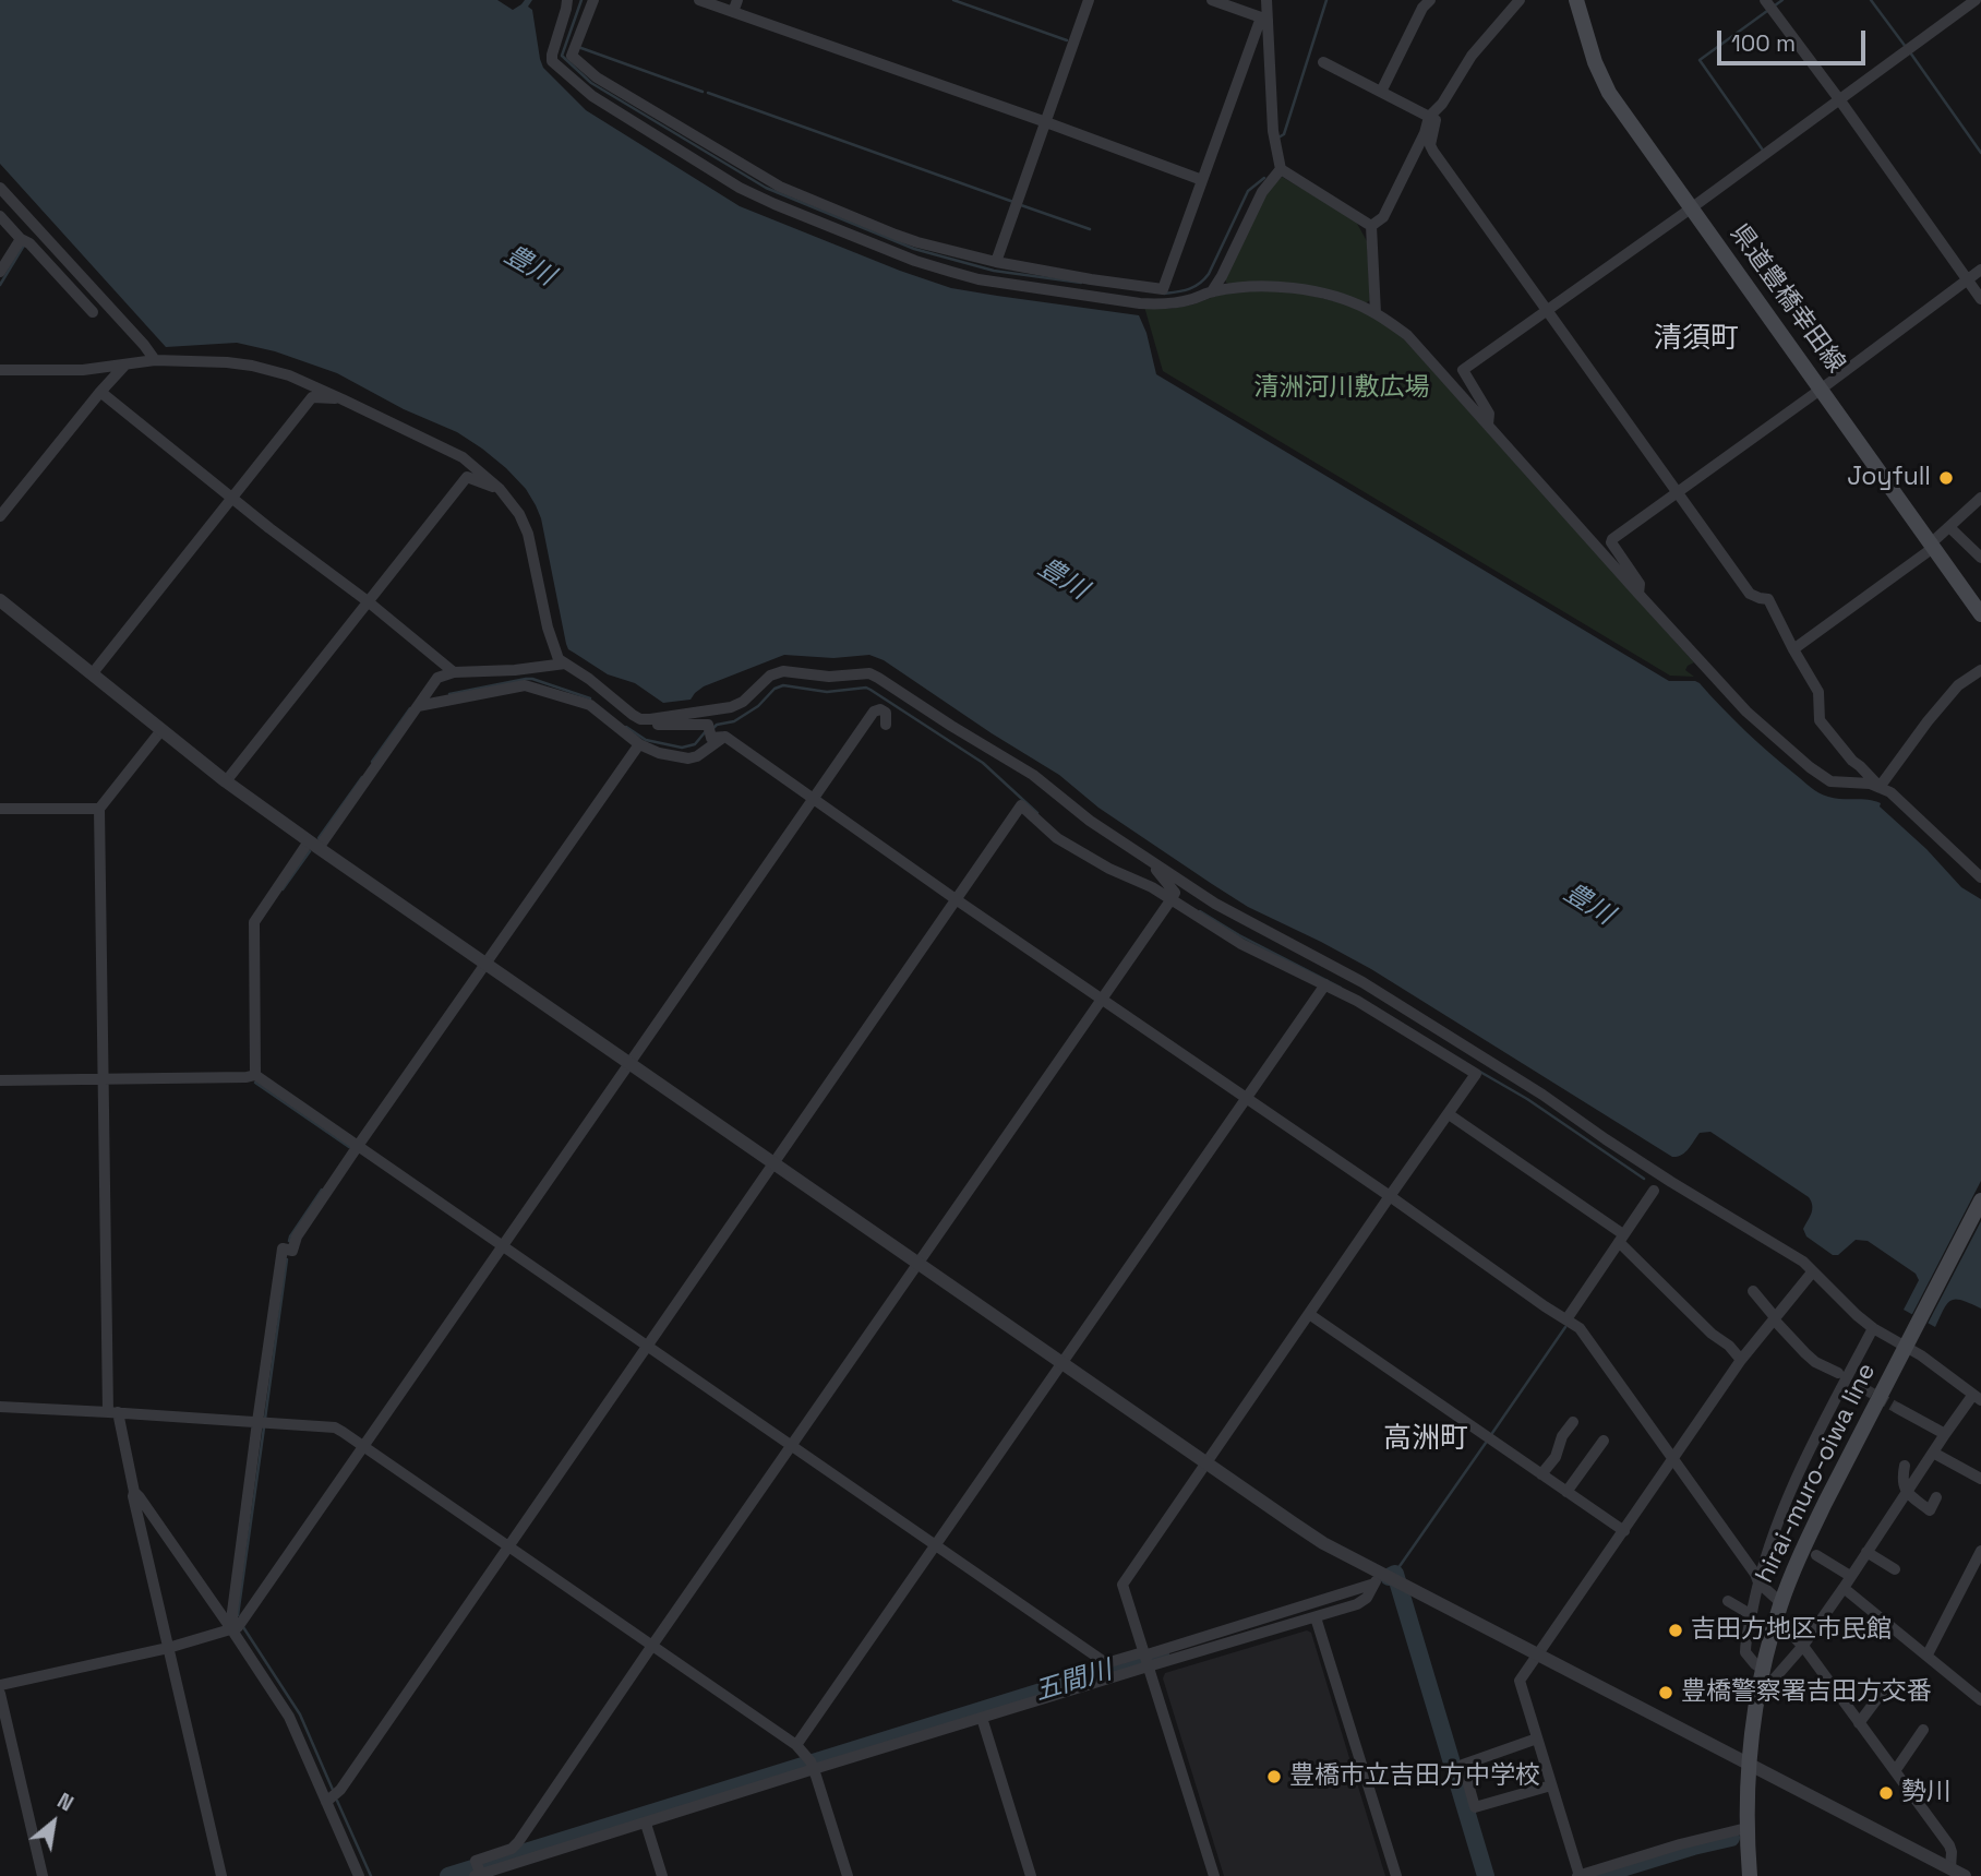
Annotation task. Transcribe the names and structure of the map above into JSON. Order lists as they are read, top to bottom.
{
  "streets": {
    "main road": ["県道豊橋幸田線", "hirai-muro-oiwa line"]
  },
  "districts": ["清須町", "高洲町"],
  "water": ["豊川", "五間川"],
  "parks": ["清洲河川敷広場"],
  "places": [
    "Joyfull",
    "吉田方地区市民館",
    "豊橋警察署吉田方交番",
    "豊橋市立吉田方中学校",
    "勢川"
  ],
  "scale_bar": "100 m",
  "north": "top right"
}
